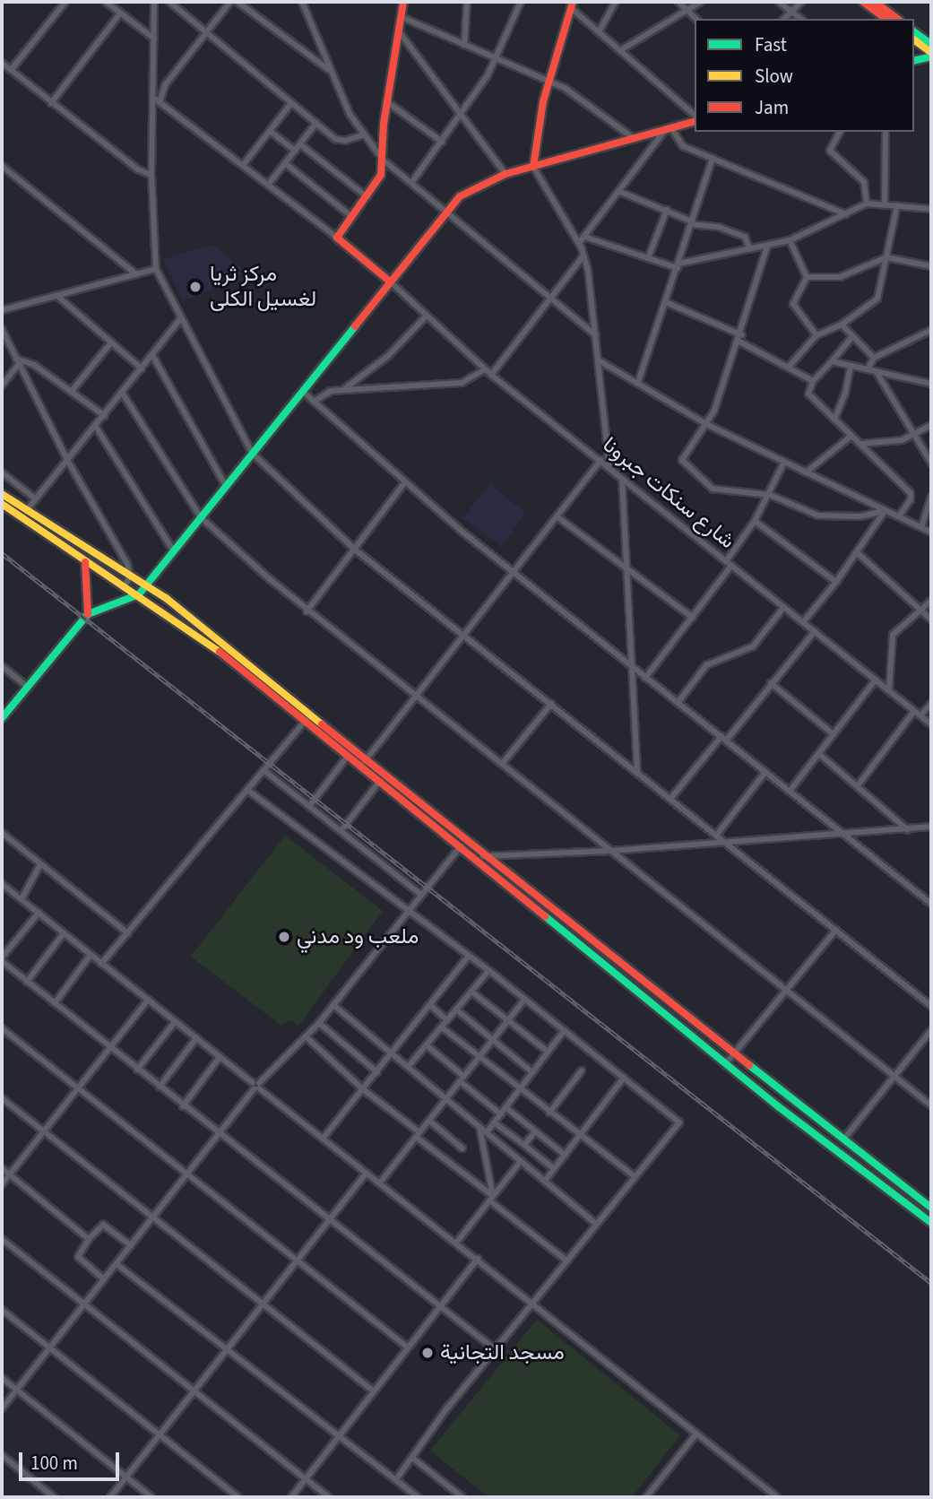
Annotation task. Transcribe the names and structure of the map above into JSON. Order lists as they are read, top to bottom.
{
  "streets": {
    "street": ["شارع سنكات جبرونا"]
  },
  "places": ["مركز ثريا لغسيل الكلى", "ملعب ود مدني", "مسجد التجانية"],
  "legend": ["Fast", "Slow", "Jam"],
  "scale_bar": "100 m"
}
